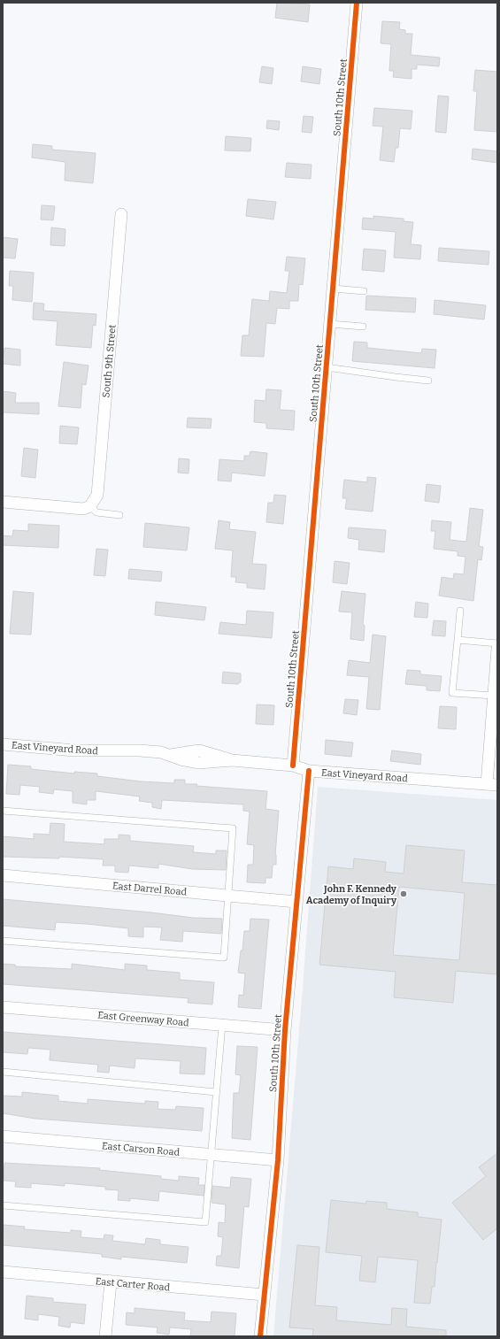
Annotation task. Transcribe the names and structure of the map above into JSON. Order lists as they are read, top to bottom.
{
  "streets": {
    "street": [
      "South 10th Street",
      "South 9th Street",
      "East Vineyard Road",
      "East Darrel Road",
      "East Greenway Road",
      "East Carson Road",
      "East Carter Road"
    ]
  },
  "crossings": [
    ["South 10th Street", "East Vineyard Road"],
    ["South 10th Street", "East Darrel Road"],
    ["South 10th Street", "East Greenway Road"],
    ["South 10th Street", "East Carson Road"],
    ["South 10th Street", "East Carter Road"]
  ],
  "places": ["John F. Kennedy Academy of Inquiry"]
}
